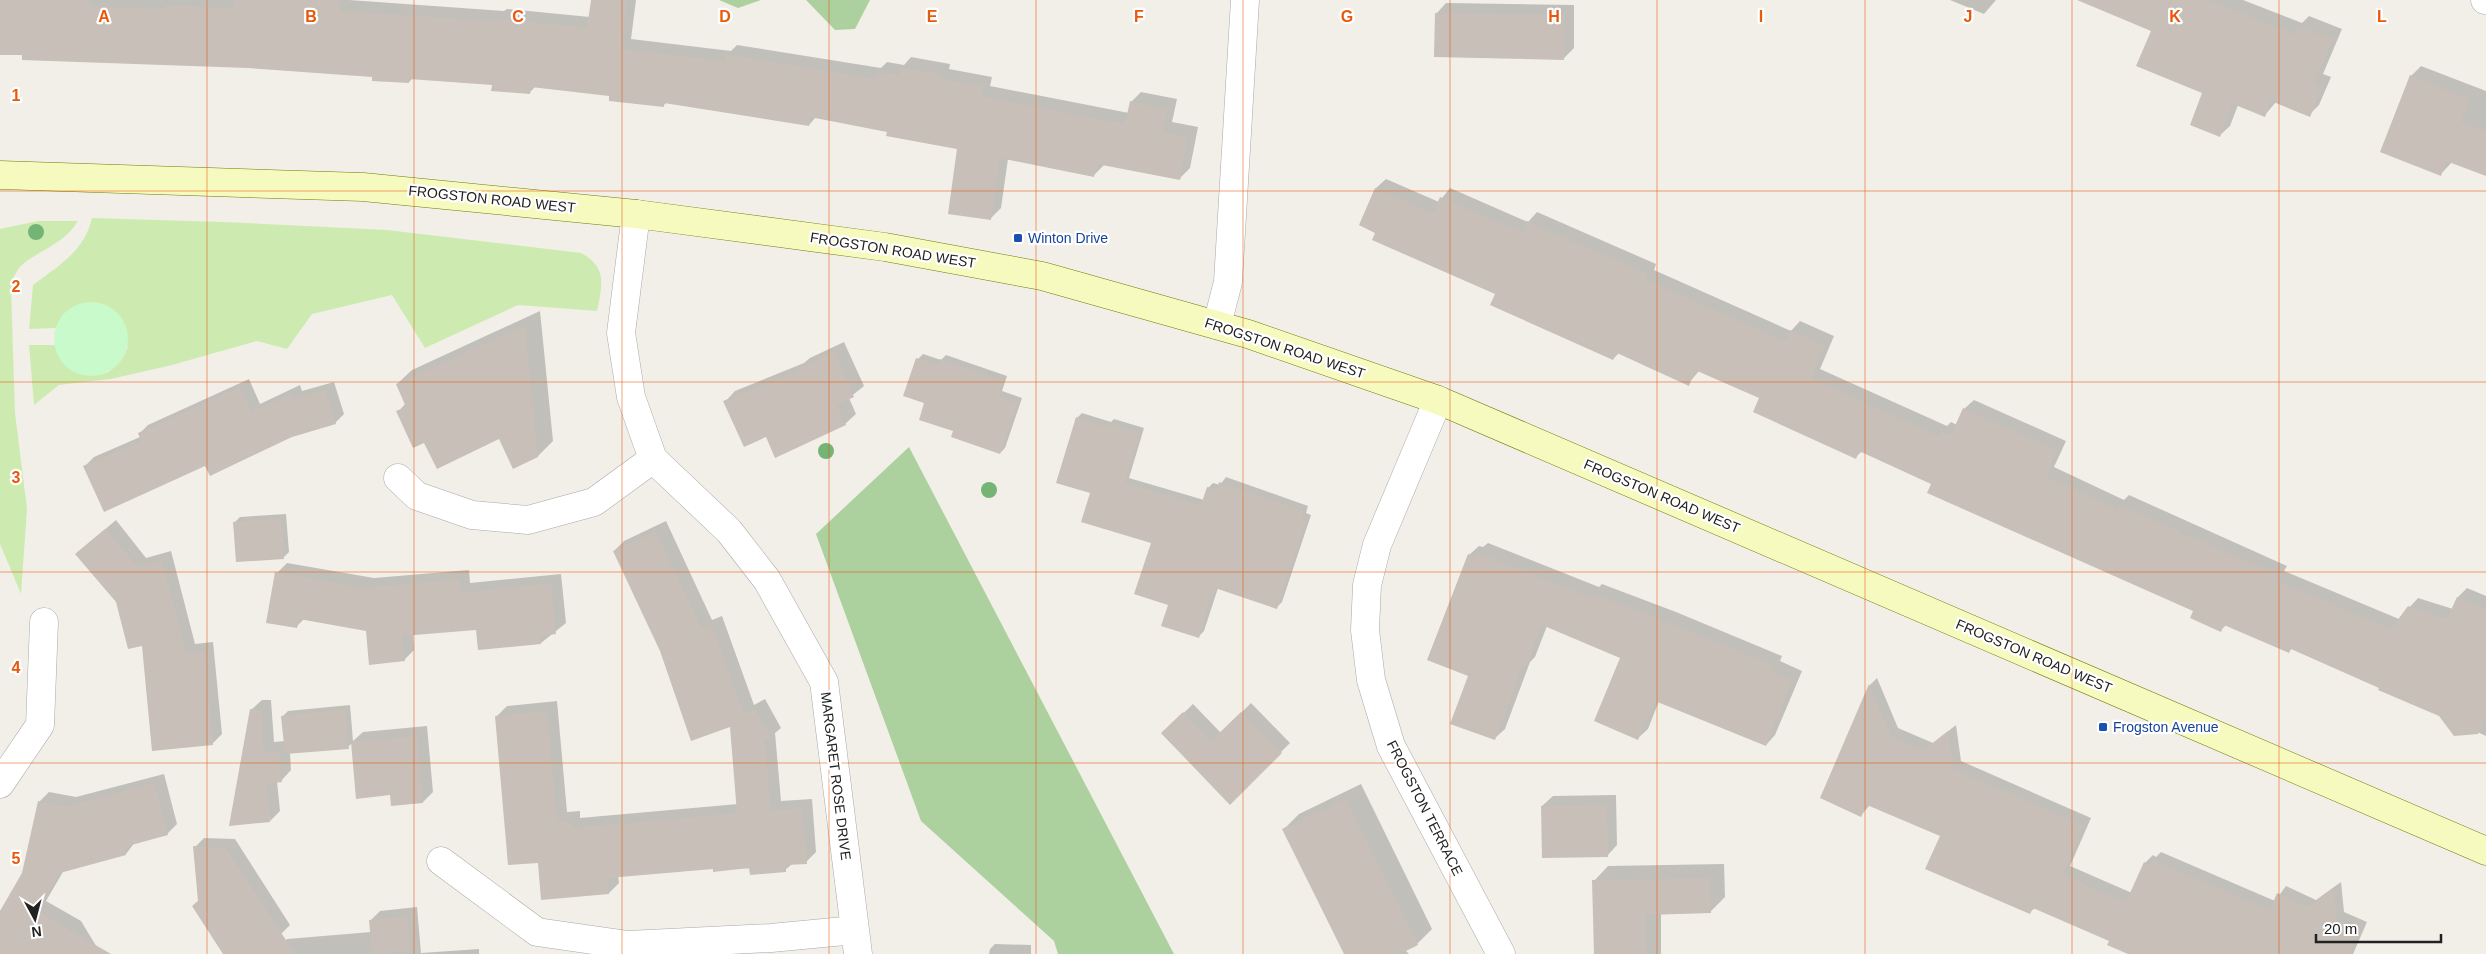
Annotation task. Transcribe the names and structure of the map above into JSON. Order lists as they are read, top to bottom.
{
  "streets": {
    "main road": ["FROGSTON ROAD WEST"],
    "street": ["MARGARET ROSE DRIVE", "FROGSTON TERRACE"]
  },
  "crossings": [
    ["FROGSTON ROAD WEST", "MARGARET ROSE DRIVE"],
    ["FROGSTON ROAD WEST", "FROGSTON TERRACE"]
  ],
  "places": {
    "transit": ["Winton Drive", "Frogston Avenue"]
  },
  "scale_bar": "20 m",
  "north": "bottom",
  "grid": {
    "columns": [
      "A",
      "B",
      "C",
      "D",
      "E",
      "F",
      "G",
      "H",
      "I",
      "J",
      "K",
      "L"
    ],
    "rows": [
      "1",
      "2",
      "3",
      "4",
      "5"
    ]
  }
}
